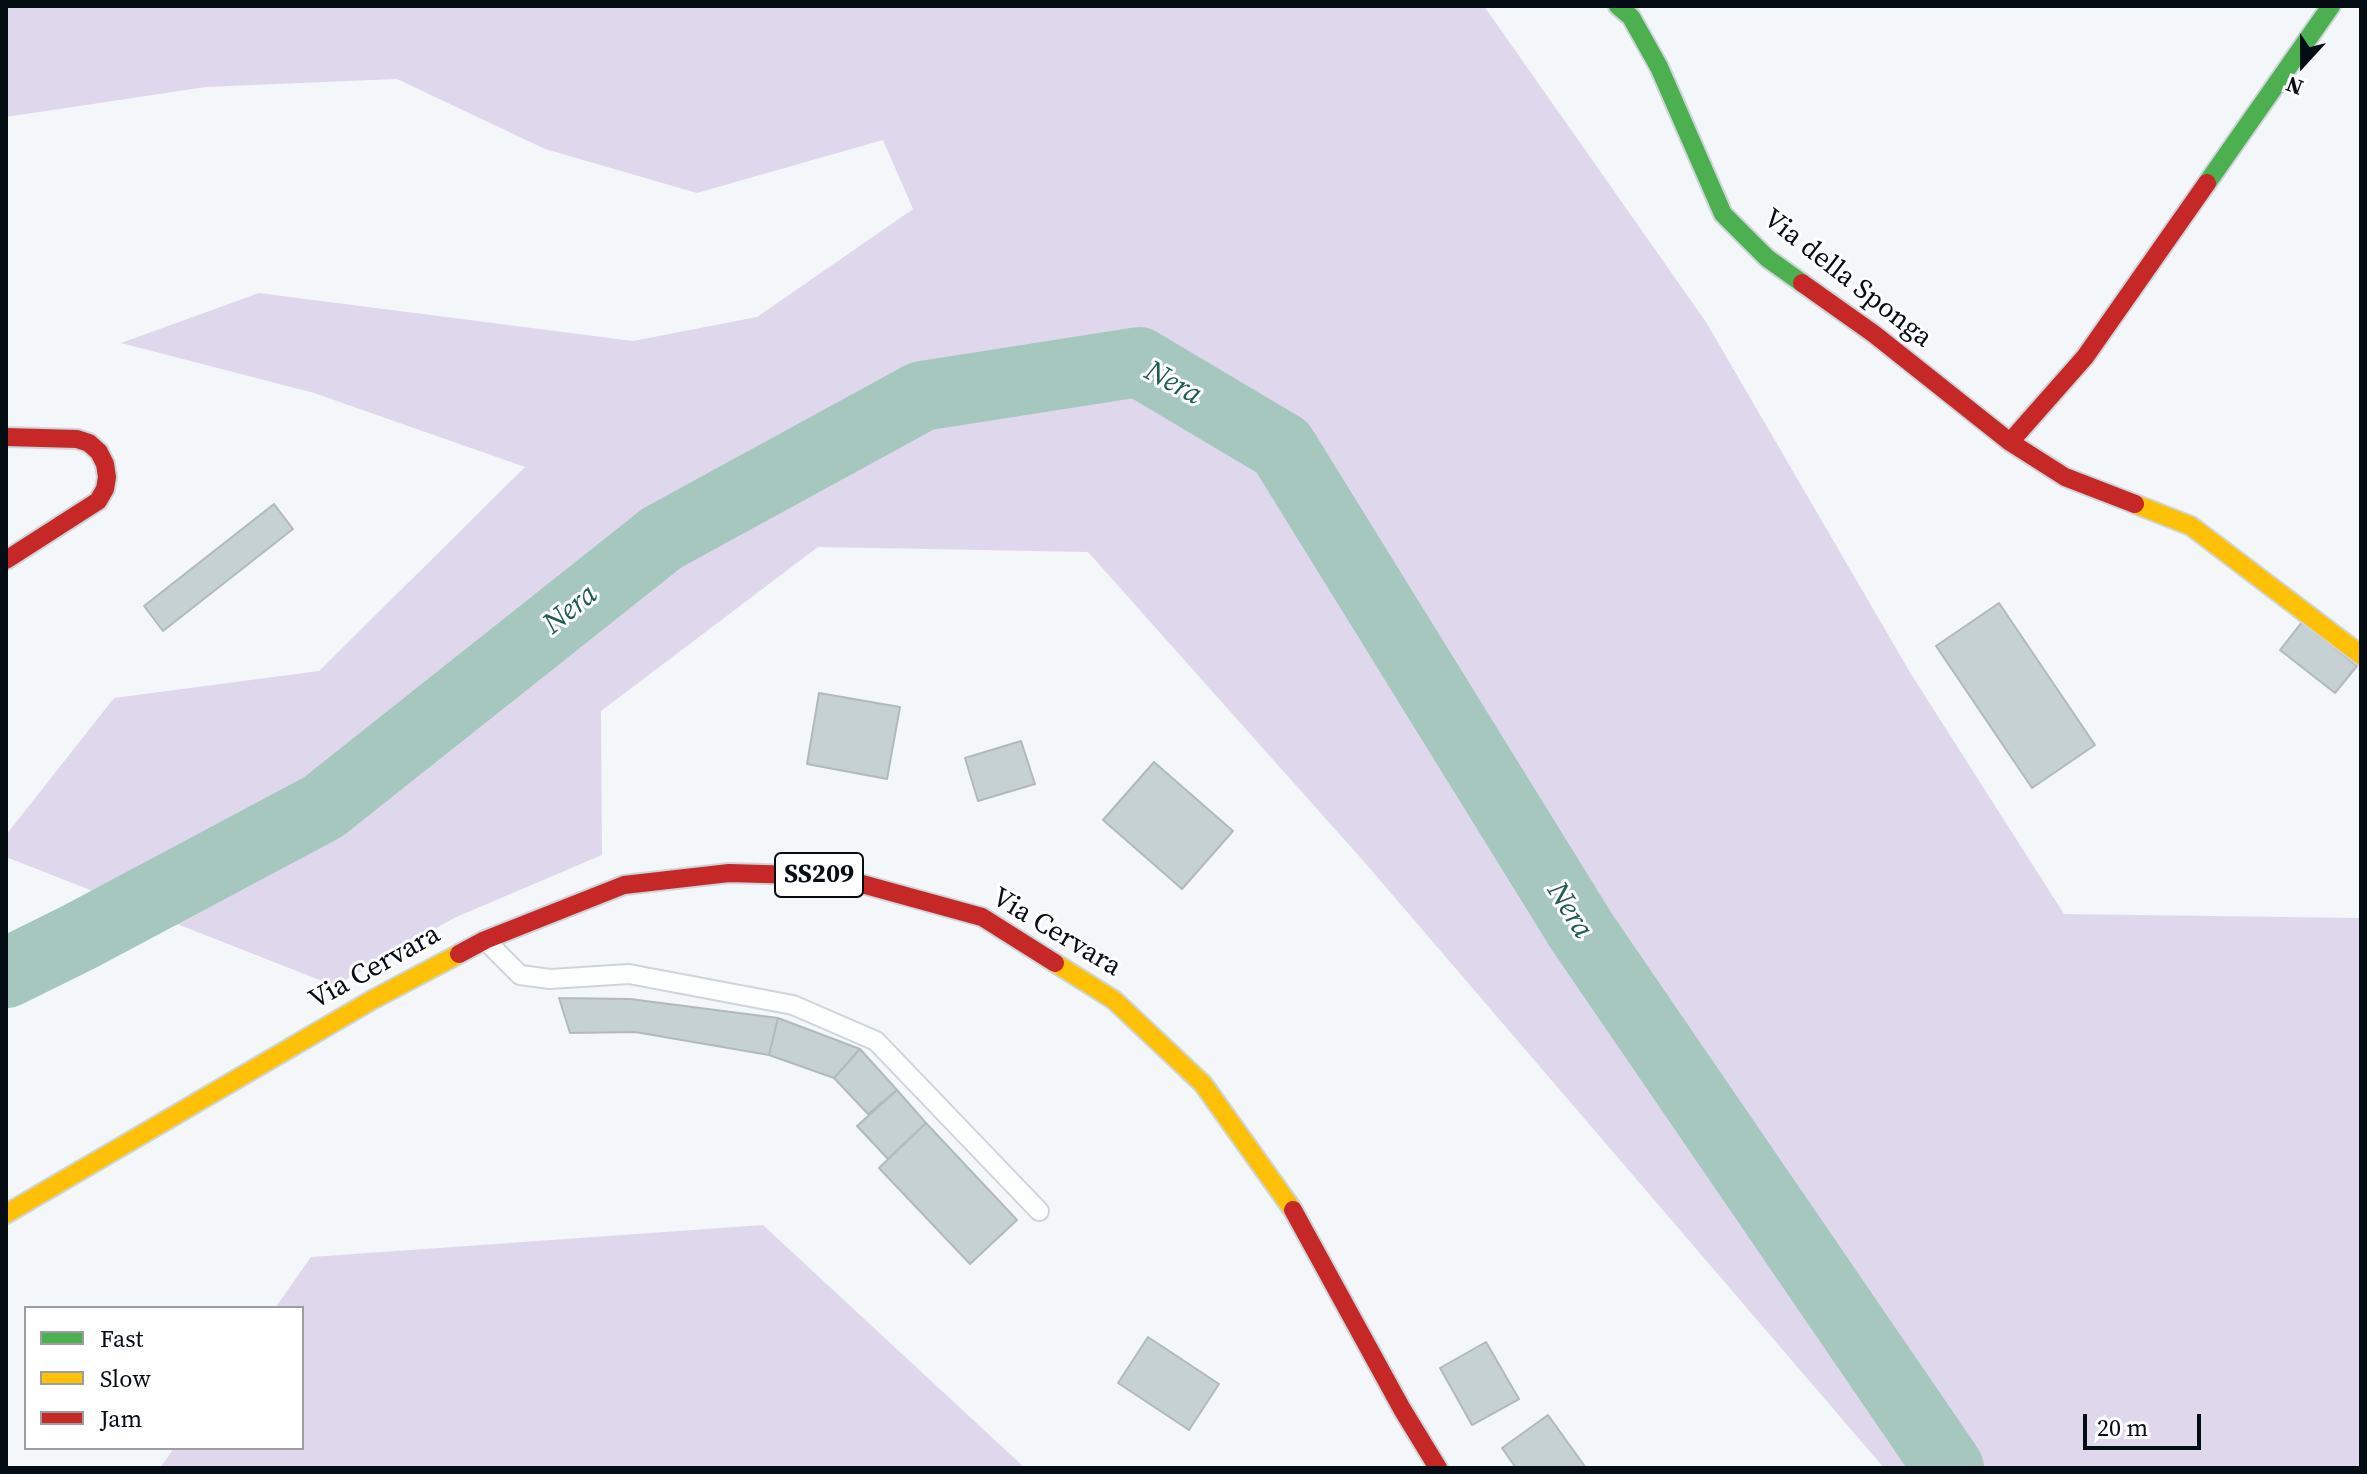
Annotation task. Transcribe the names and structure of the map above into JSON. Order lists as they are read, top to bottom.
{
  "streets": {
    "street": ["Via della Sponga", "SS209", "Via Cervara"]
  },
  "water": ["Nera"],
  "legend": ["Fast", "Slow", "Jam"],
  "scale_bar": "20 m",
  "north": "bottom"
}
